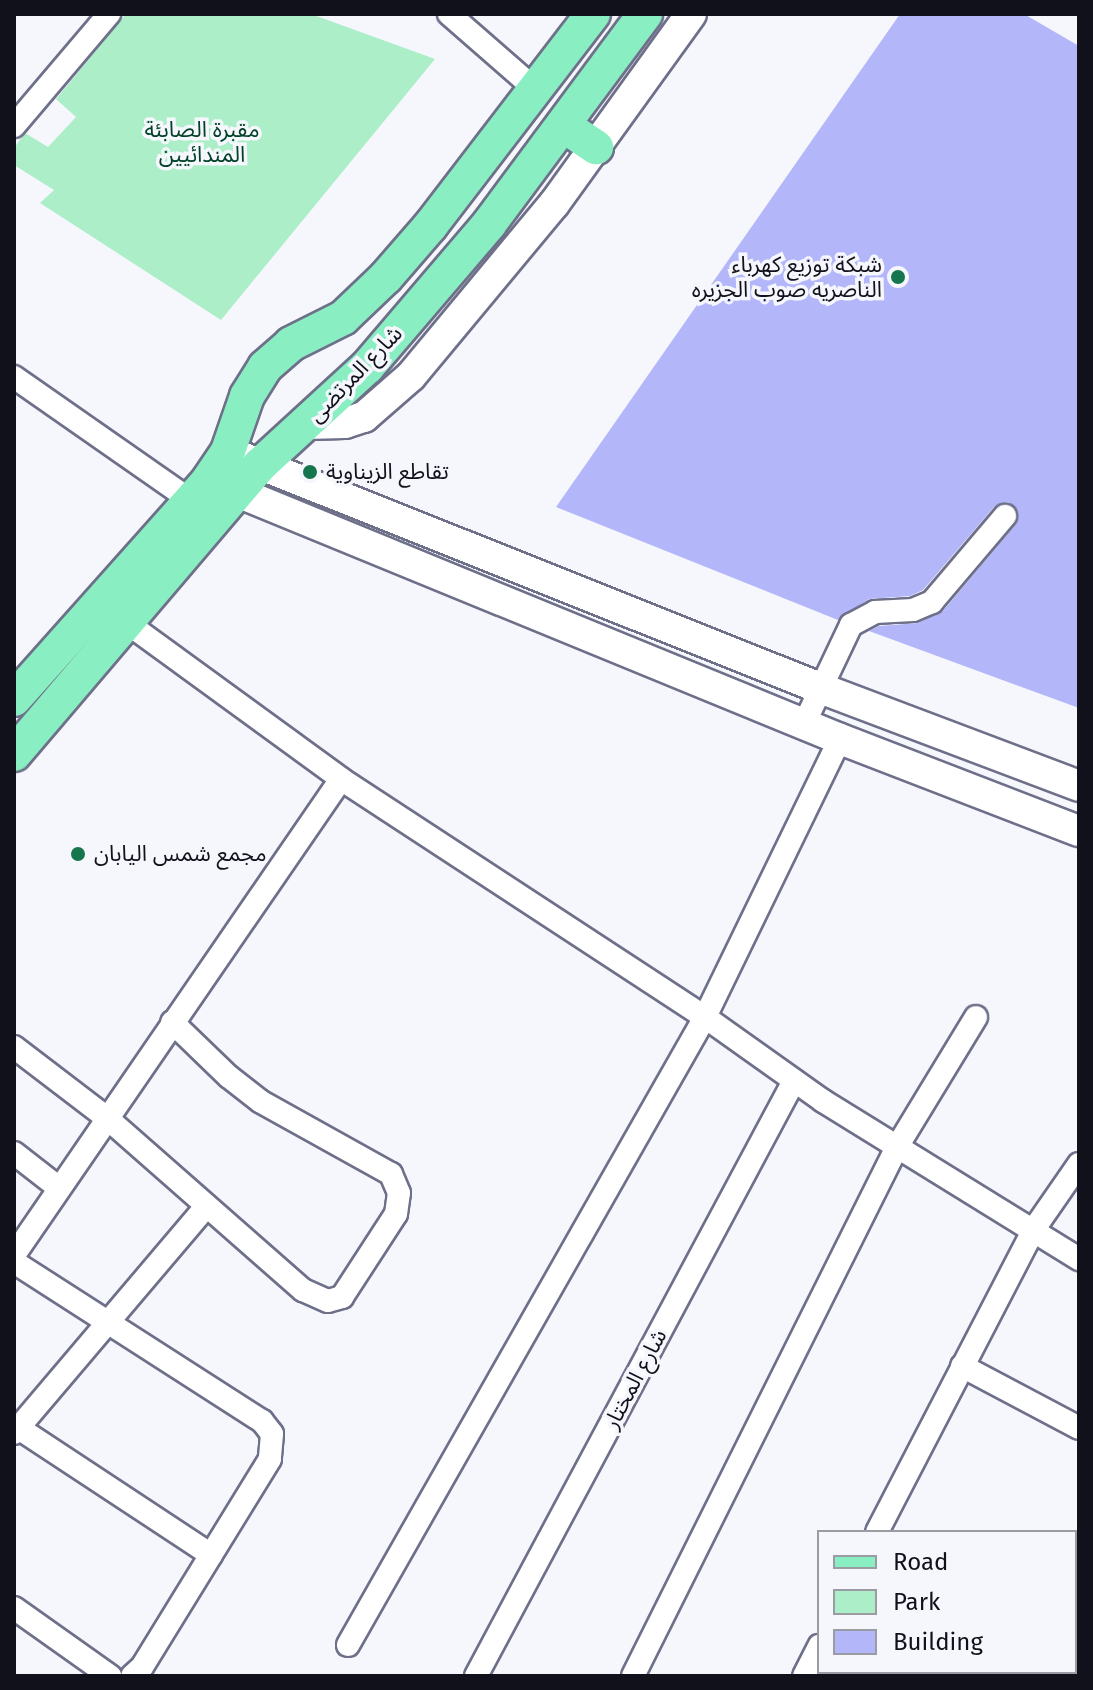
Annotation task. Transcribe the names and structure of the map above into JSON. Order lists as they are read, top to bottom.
{
  "streets": {
    "main road": ["شارع المرتضى"],
    "street": ["شارع المختار"]
  },
  "parks": ["مقبرة الصابئة المندائيين"],
  "places": ["شبكة توزيع كهرباء الناصريه صوب الجزيره", "تقاطع الزيناوية", "مجمع شمس اليابان"],
  "legend": ["Road", "Park", "Building"]
}
